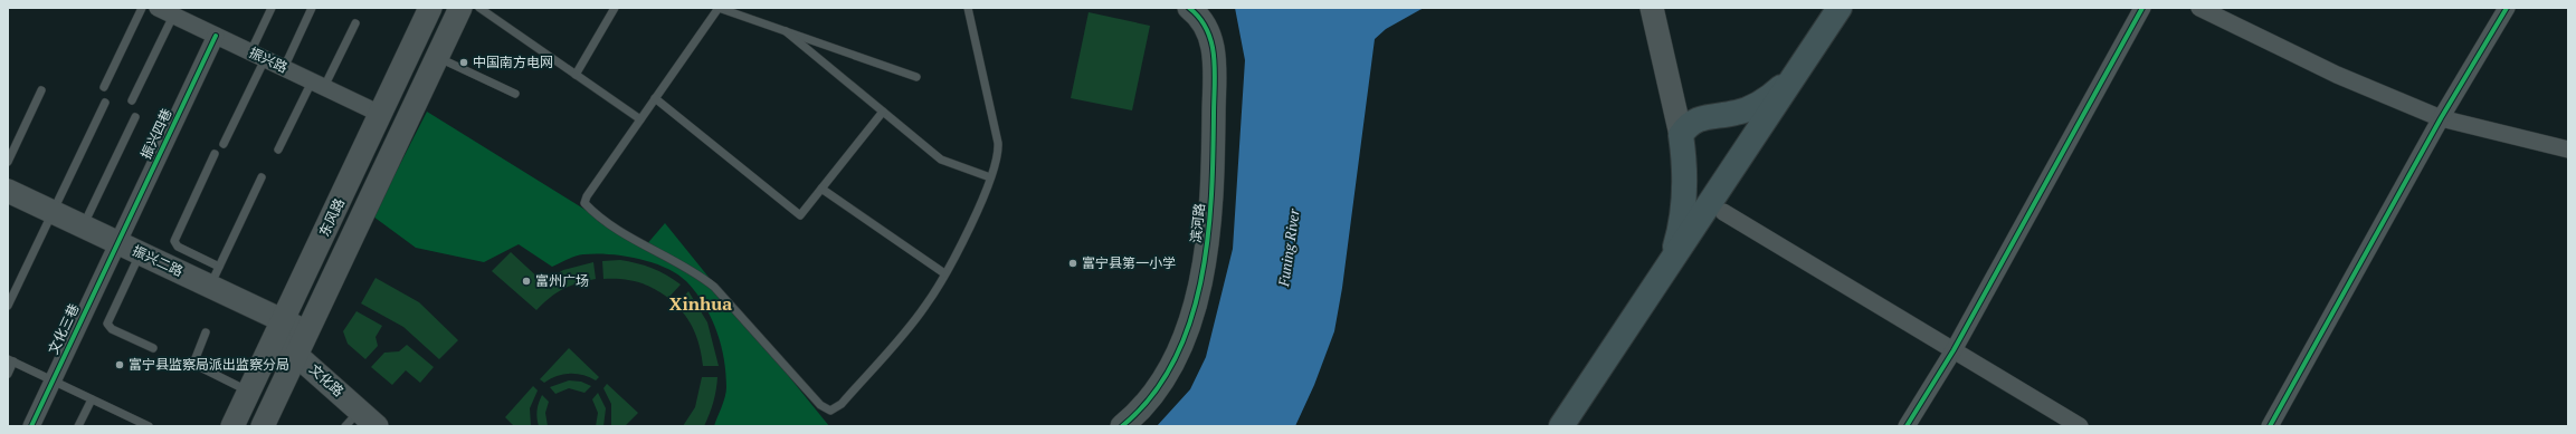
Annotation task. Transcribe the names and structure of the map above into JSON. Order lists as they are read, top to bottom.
{
  "streets": {
    "main road": [
      "东风路",
      "滨河路",
      "振兴二路",
      "文化路"
    ],
    "street": ["振兴路", "振兴四巷", "文化三巷"]
  },
  "crossings": [
    ["振兴路", "振兴四巷"],
    ["振兴路", "东风路"],
    ["振兴四巷", "振兴二路"],
    ["振兴四巷", "文化三巷"],
    ["东风路", "振兴二路"],
    ["东风路", "文化路"],
    ["振兴二路", "文化三巷"],
    ["振兴二路", "文化路"]
  ],
  "districts": ["Xinhua"],
  "water": ["Funing River"],
  "places": [
    "中国南方电网",
    "富宁县第一小学",
    "富州广场",
    "富宁县监察局派出监察分局"
  ]
}
